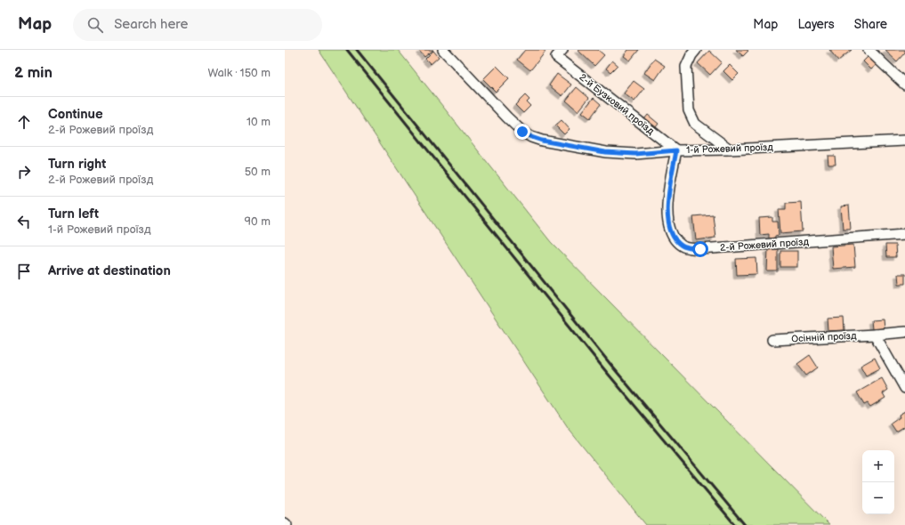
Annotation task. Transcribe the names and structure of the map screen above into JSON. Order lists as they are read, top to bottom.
{
  "streets": {
    "street": [
      "2-й Бузковий проїзд",
      "1-й Рожевий проїзд",
      "2-й Рожевий проїзд",
      "Осінній проїзд"
    ]
  },
  "crossings": [
    ["2-й Бузковий проїзд", "1-й Рожевий проїзд"],
    ["2-й Бузковий проїзд", "2-й Рожевий проїзд"],
    ["1-й Рожевий проїзд", "2-й Рожевий проїзд"]
  ],
  "page": {
    "header": "Map",
    "search": "Search here",
    "nav": ["Map", "Layers", "Share"],
    "heading": ["2 min", "Walk · 150 m"],
    "list": [
      ["Continue", "2-й Рожевий проїзд", "10 m"],
      ["Turn right", "2-й Рожевий проїзд", "50 m"],
      ["Turn left", "1-й Рожевий проїзд", "90 m"],
      "Arrive at destination"
    ],
    "map_buttons": ["+", "−"]
  }
}
